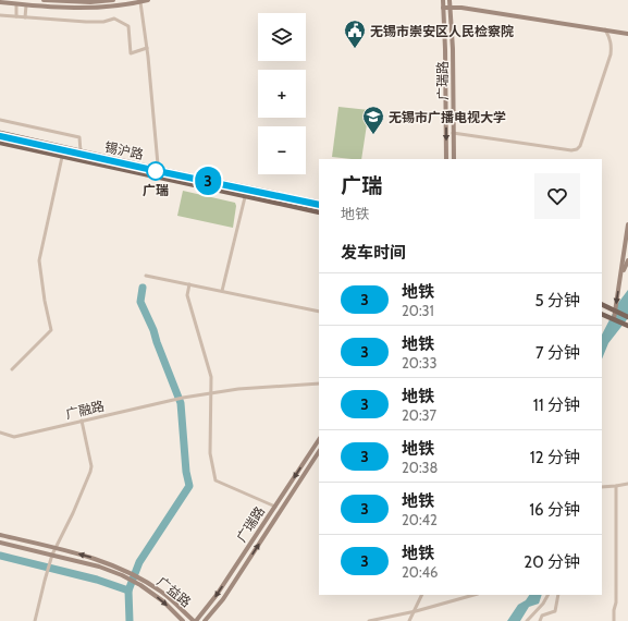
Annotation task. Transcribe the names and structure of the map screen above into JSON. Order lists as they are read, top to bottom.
{
  "streets": {
    "main road": ["广瑞路", "锡沪路", "广益路"],
    "street": ["广融路"]
  },
  "crossings": [
    ["广瑞路", "广益路"]
  ],
  "places": {
    "public building": ["无锡市崇安区人民检察院"],
    "school or university": ["无锡市广播电视大学"],
    "other": ["广瑞"]
  },
  "lines": ["metro line 3"],
  "page": {
    "on_map": "3",
    "map_buttons": ["+", "−"],
    "heading": [
      ["广瑞", "地铁"],
      "发车时间"
    ],
    "list": [
      {
        "mark": "3",
        "name": "地铁",
        "note": "20:31",
        "value": "5 分钟"
      },
      {
        "mark": "3",
        "name": "地铁",
        "note": "20:33",
        "value": "7 分钟"
      },
      {
        "mark": "3",
        "name": "地铁",
        "note": "20:37",
        "value": "11 分钟"
      },
      {
        "mark": "3",
        "name": "地铁",
        "note": "20:38",
        "value": "12 分钟"
      },
      {
        "mark": "3",
        "name": "地铁",
        "note": "20:42",
        "value": "16 分钟"
      },
      {
        "mark": "3",
        "name": "地铁",
        "note": "20:46",
        "value": "20 分钟"
      }
    ]
  }
}
